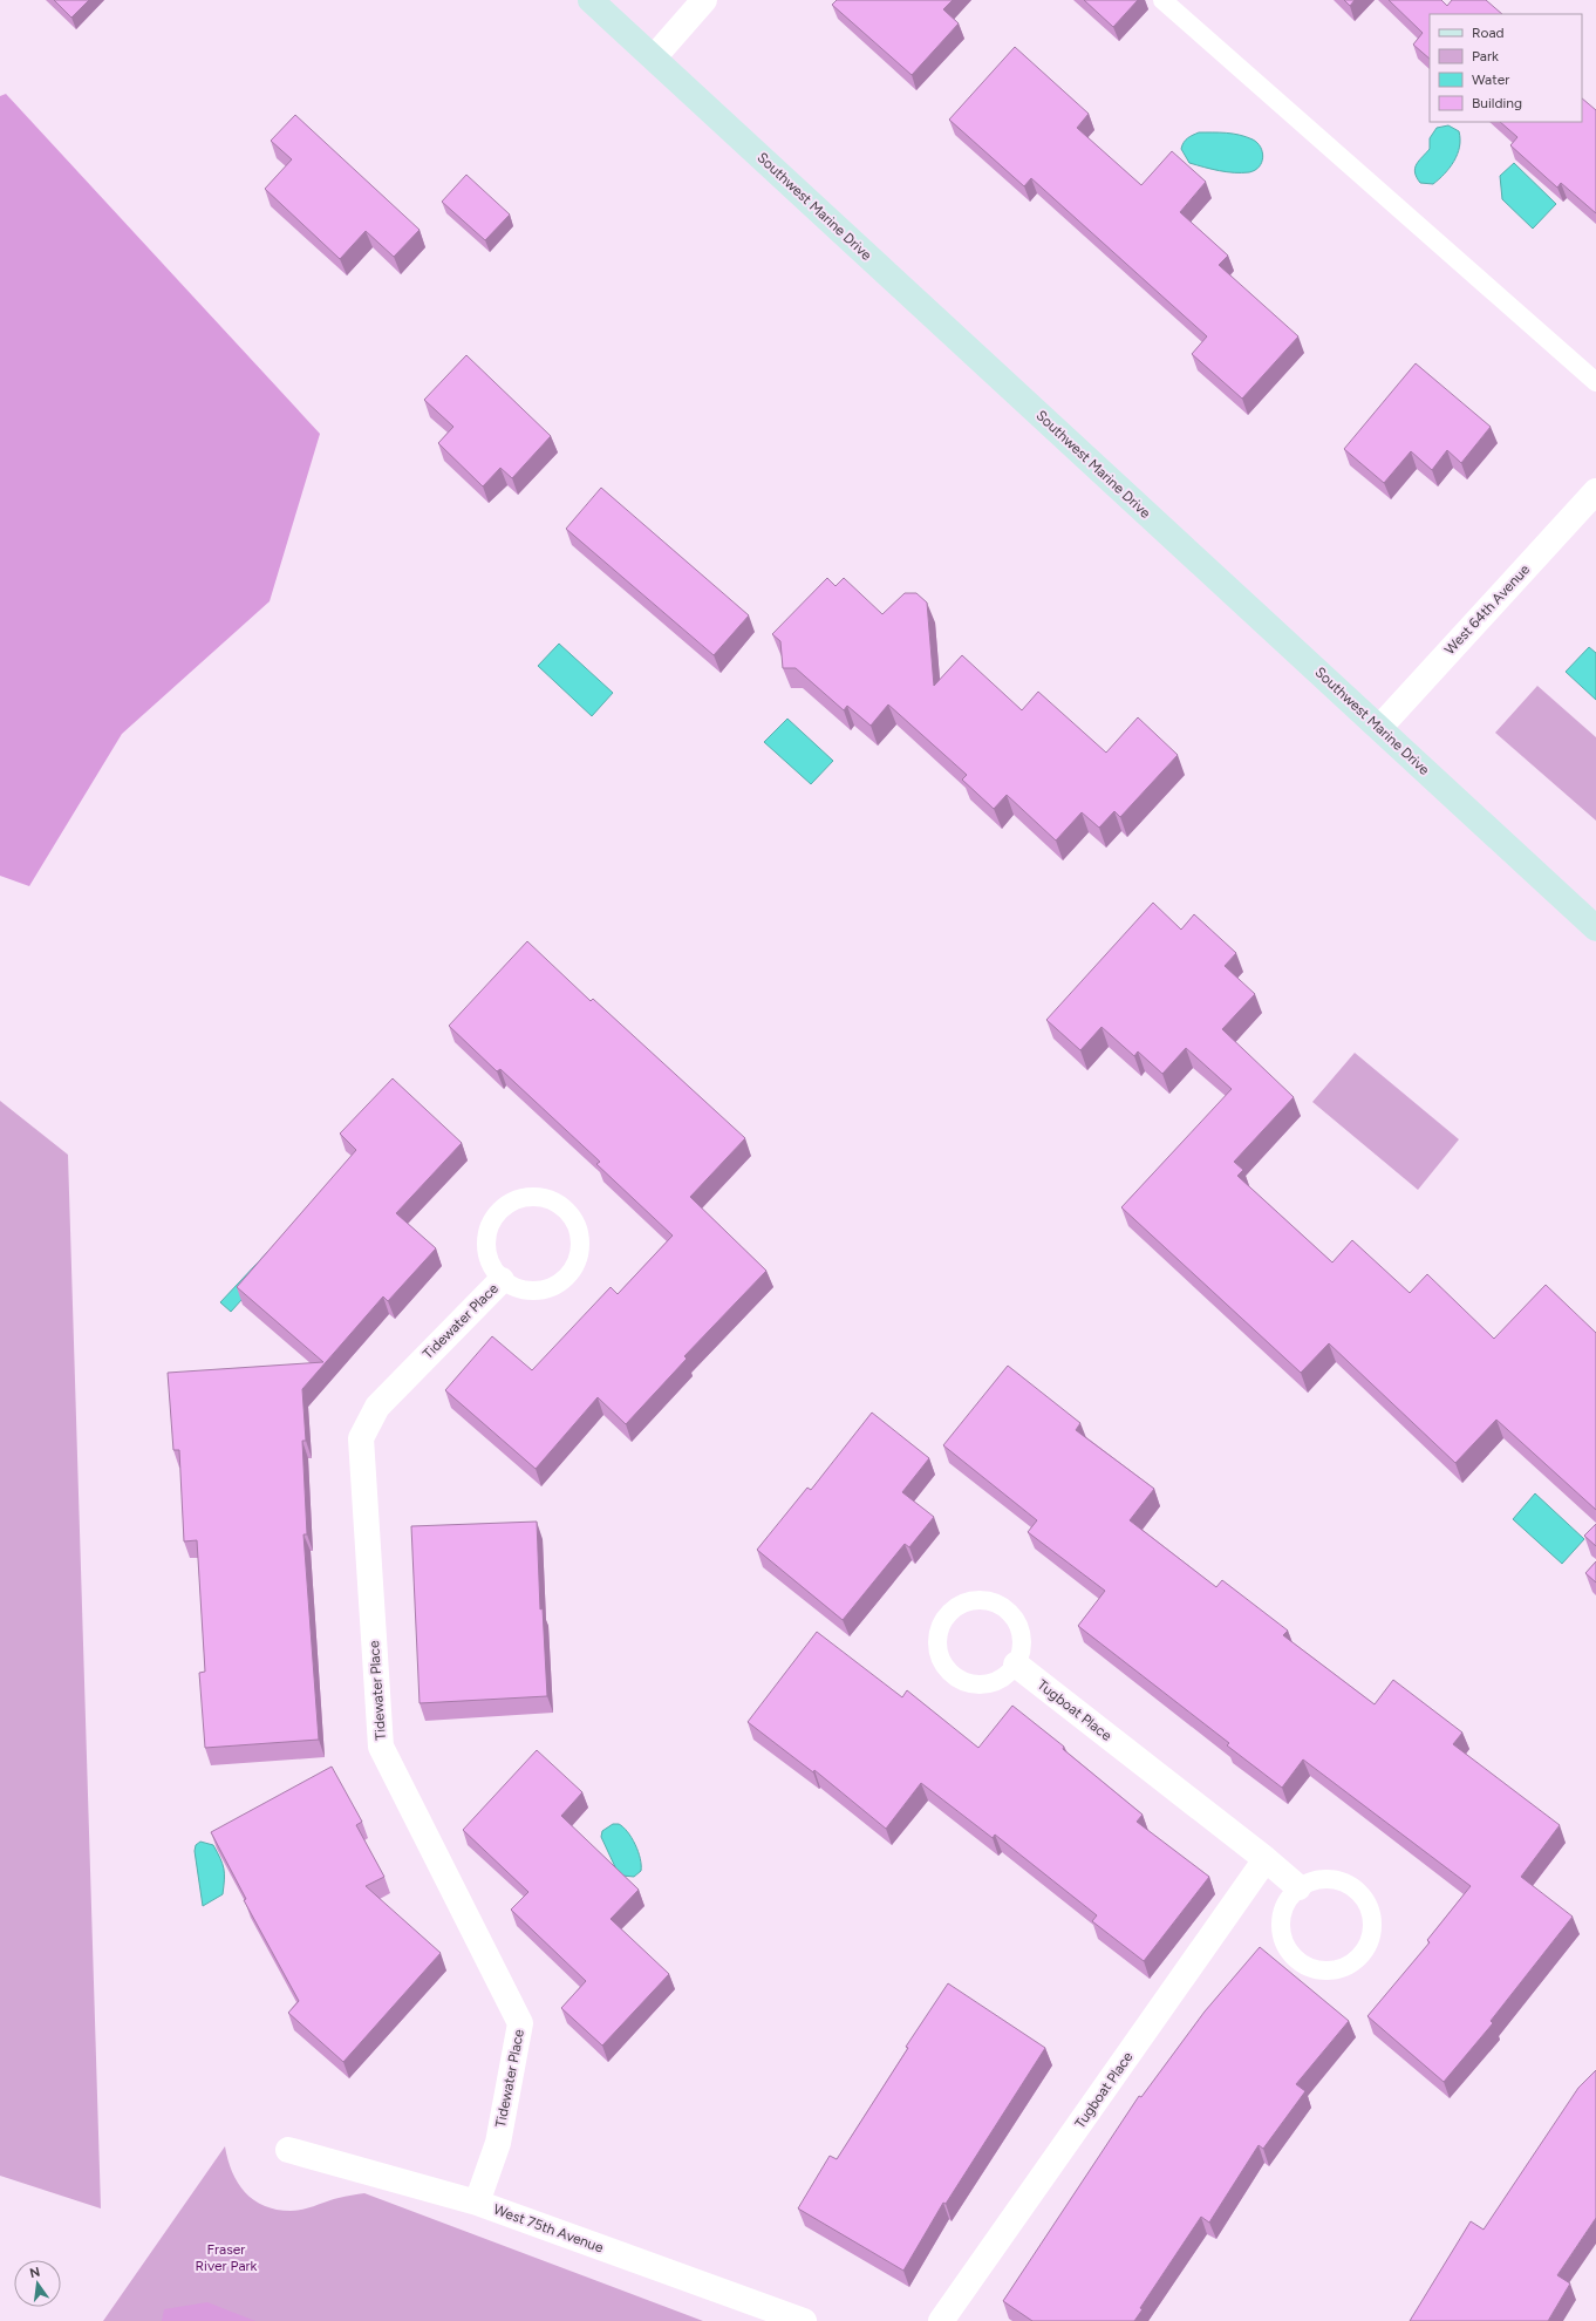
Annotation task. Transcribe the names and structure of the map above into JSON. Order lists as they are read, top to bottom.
{
  "streets": {
    "main road": ["Southwest Marine Drive"],
    "street": [
      "West 64th Avenue",
      "Tidewater Place",
      "Tugboat Place",
      "West 75th Avenue"
    ]
  },
  "crossings": [
    ["Southwest Marine Drive", "West 64th Avenue"],
    ["Tidewater Place", "West 75th Avenue"]
  ],
  "parks": ["Fraser River Park"],
  "legend": [
    "Road",
    "Park",
    "Water",
    "Building"
  ],
  "north": "top"
}
